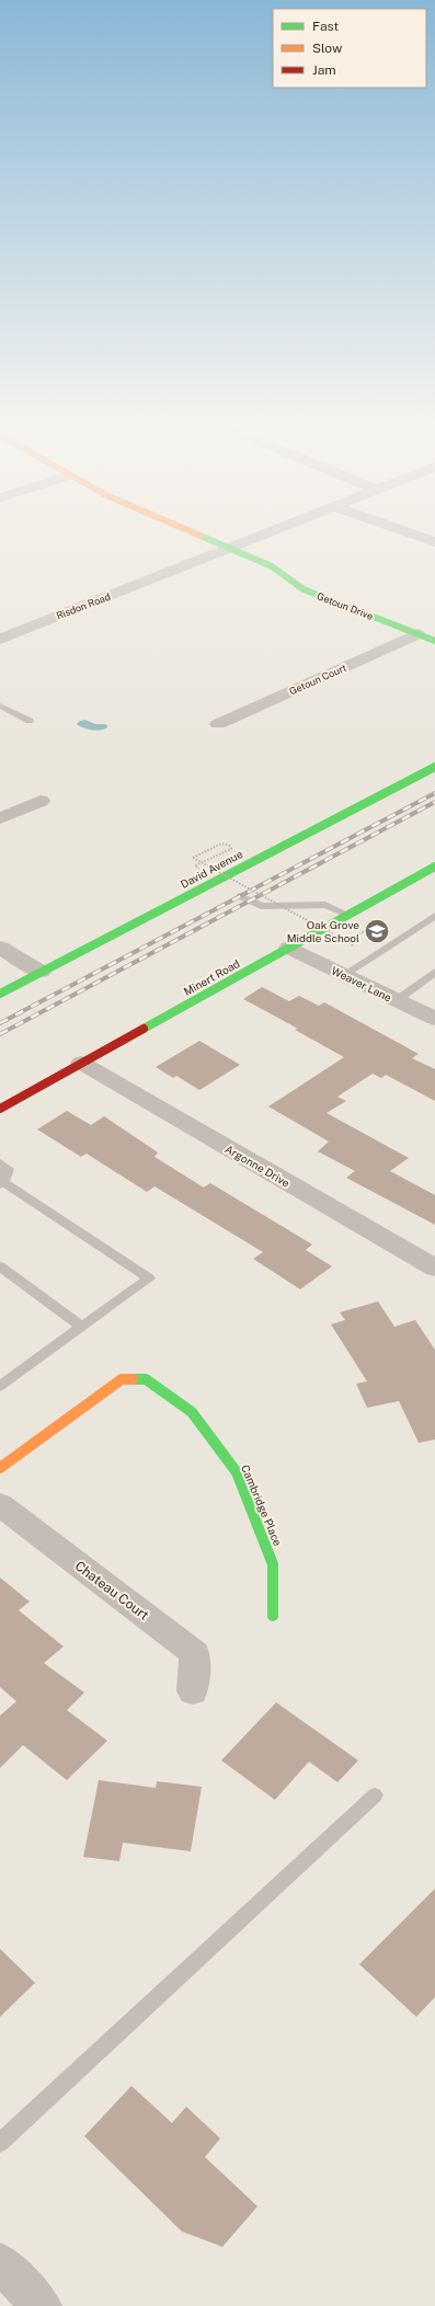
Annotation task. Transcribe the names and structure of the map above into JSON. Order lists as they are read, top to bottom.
{
  "streets": {
    "street": [
      "Risdon Road",
      "Getoun Drive",
      "Getoun Court",
      "David Avenue",
      "Minert Road",
      "Weaver Lane",
      "Argonne Drive",
      "Cambridge Place",
      "Chateau Court"
    ]
  },
  "crossings": [
    ["Risdon Road", "Getoun Drive"],
    ["Getoun Drive", "Getoun Court"],
    ["Minert Road", "Weaver Lane"],
    ["Minert Road", "Argonne Drive"]
  ],
  "places": {
    "school or university": ["Oak Grove Middle School"]
  },
  "legend": ["Fast", "Slow", "Jam"]
}
